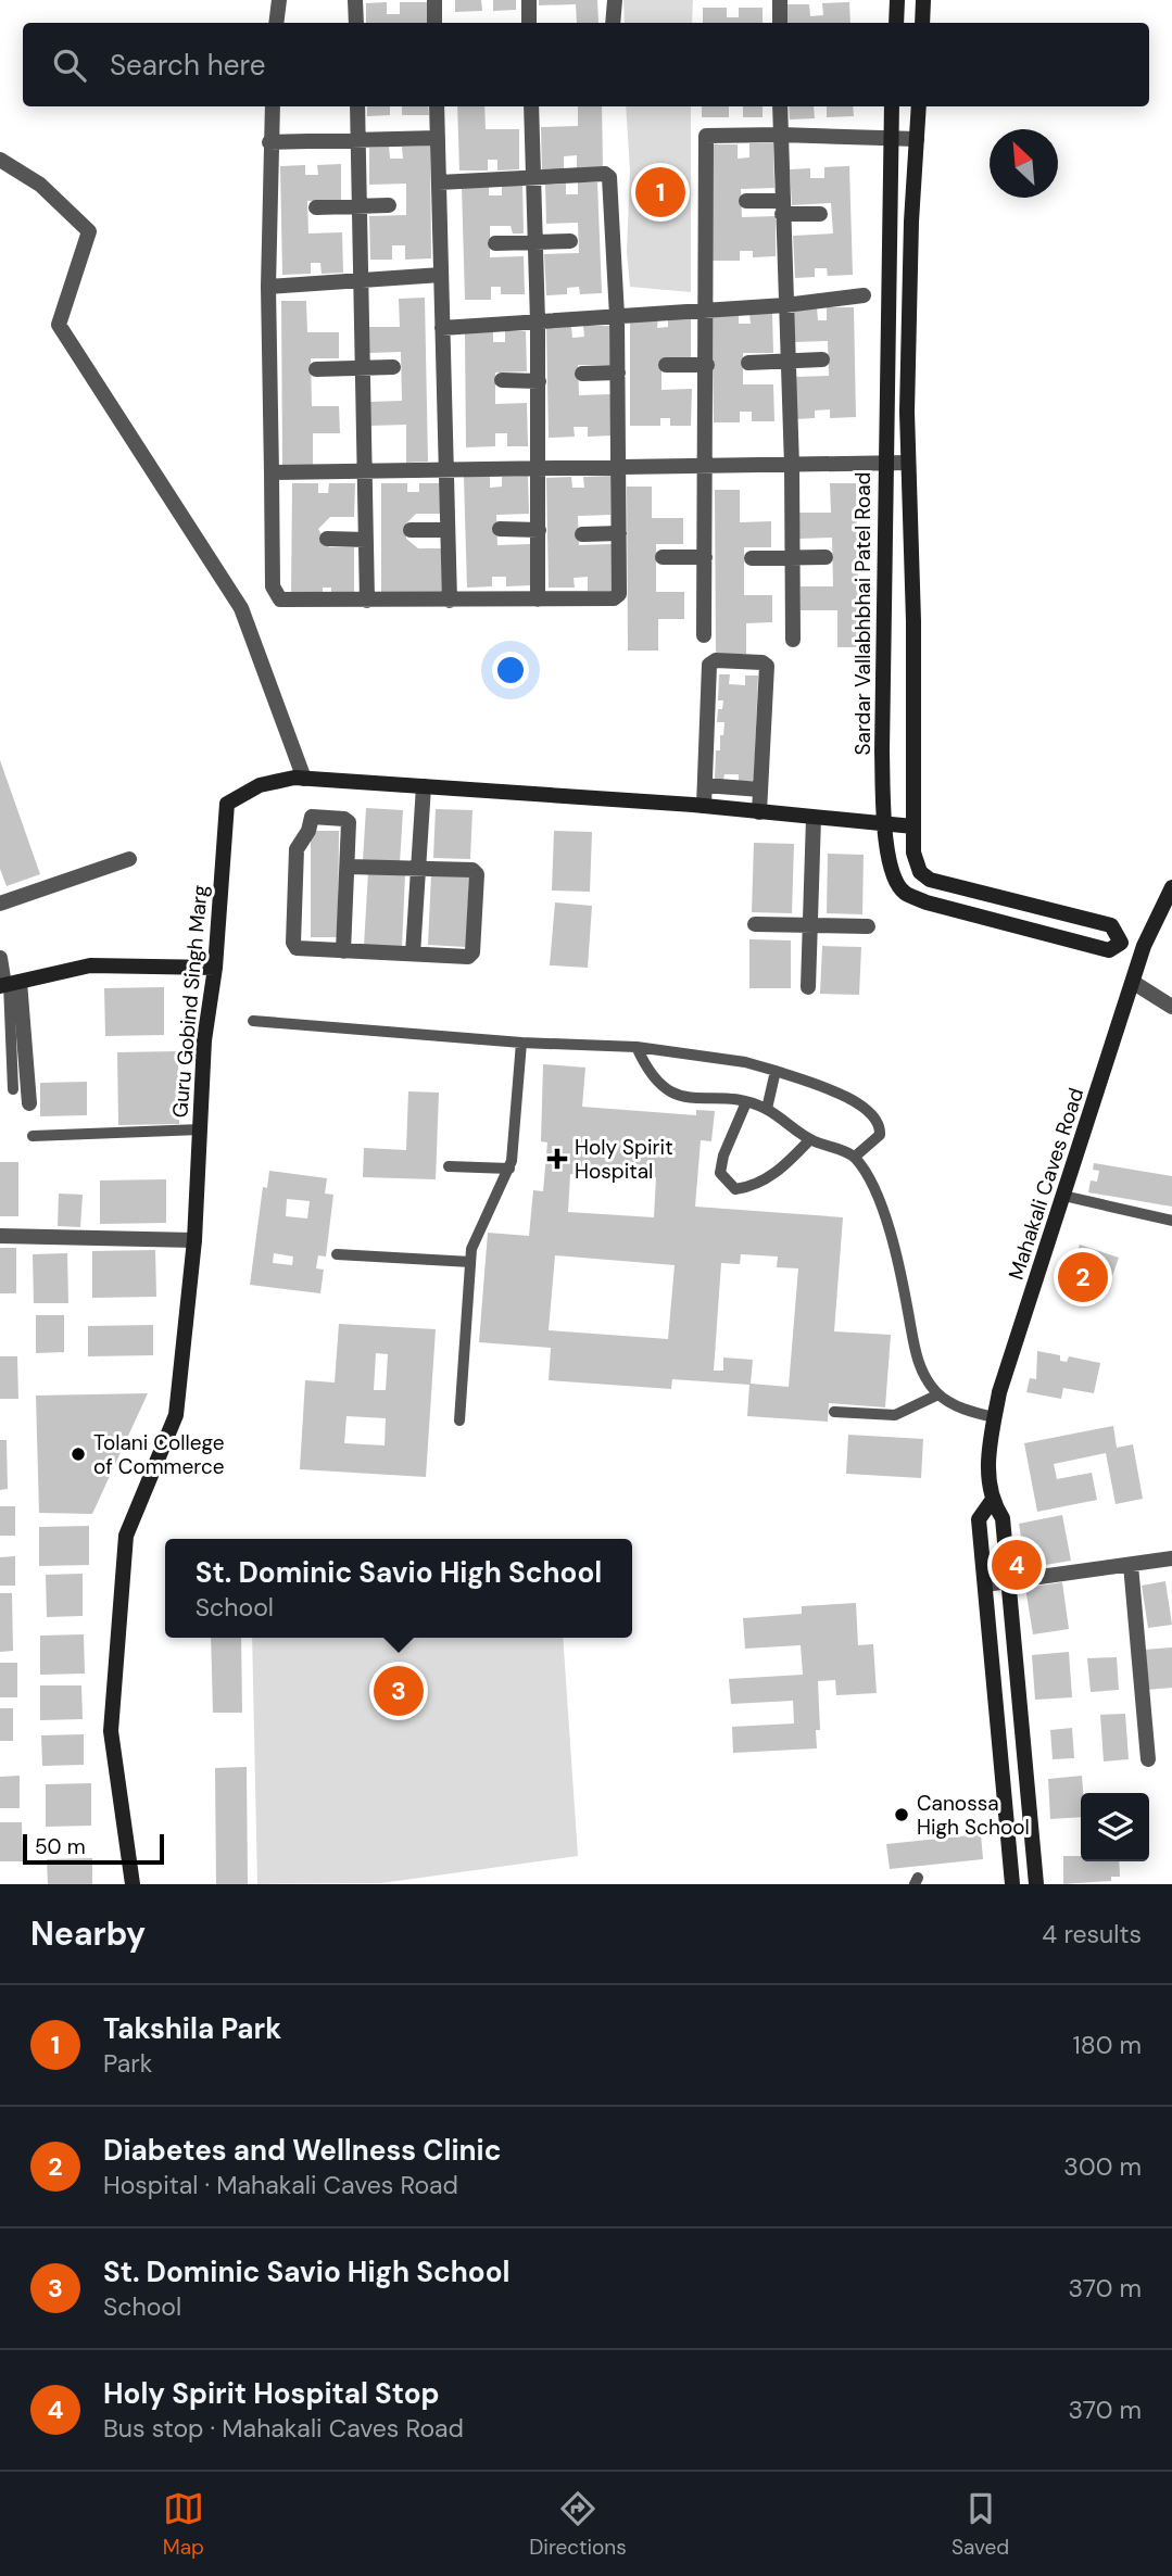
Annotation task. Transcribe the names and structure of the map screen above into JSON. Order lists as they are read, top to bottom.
{
  "streets": {
    "main road": ["Sardar Vallabhbhai Patel Road", "Guru Gobind Singh Marg", "Mahakali Caves Road"]
  },
  "crossings": [
    ["Sardar Vallabhbhai Patel Road", "Guru Gobind Singh Marg"]
  ],
  "places": {
    "health": ["Holy Spirit Hospital"],
    "other": ["Tolani College of Commerce", "Canossa High School"]
  },
  "scale_bar": "50 m",
  "north": "top left",
  "page": {
    "search": "Search here",
    "pins": [
      "1",
      "2",
      "4",
      "3"
    ],
    "popup": ["St. Dominic Savio High School", "School"],
    "scale": "50 m",
    "heading": ["Nearby", "4 results"],
    "list": [
      {
        "mark": "1",
        "name": "Takshila Park",
        "note": "Park",
        "value": "180 m"
      },
      {
        "mark": "2",
        "name": "Diabetes and Wellness Clinic",
        "note": "Hospital · Mahakali Caves Road",
        "value": "300 m"
      },
      {
        "mark": "3",
        "name": "St. Dominic Savio High School",
        "note": "School",
        "value": "370 m"
      },
      {
        "mark": "4",
        "name": "Holy Spirit Hospital Stop",
        "note": "Bus stop · Mahakali Caves Road",
        "value": "370 m"
      }
    ],
    "nav": ["Map", "Directions", "Saved"]
  }
}
